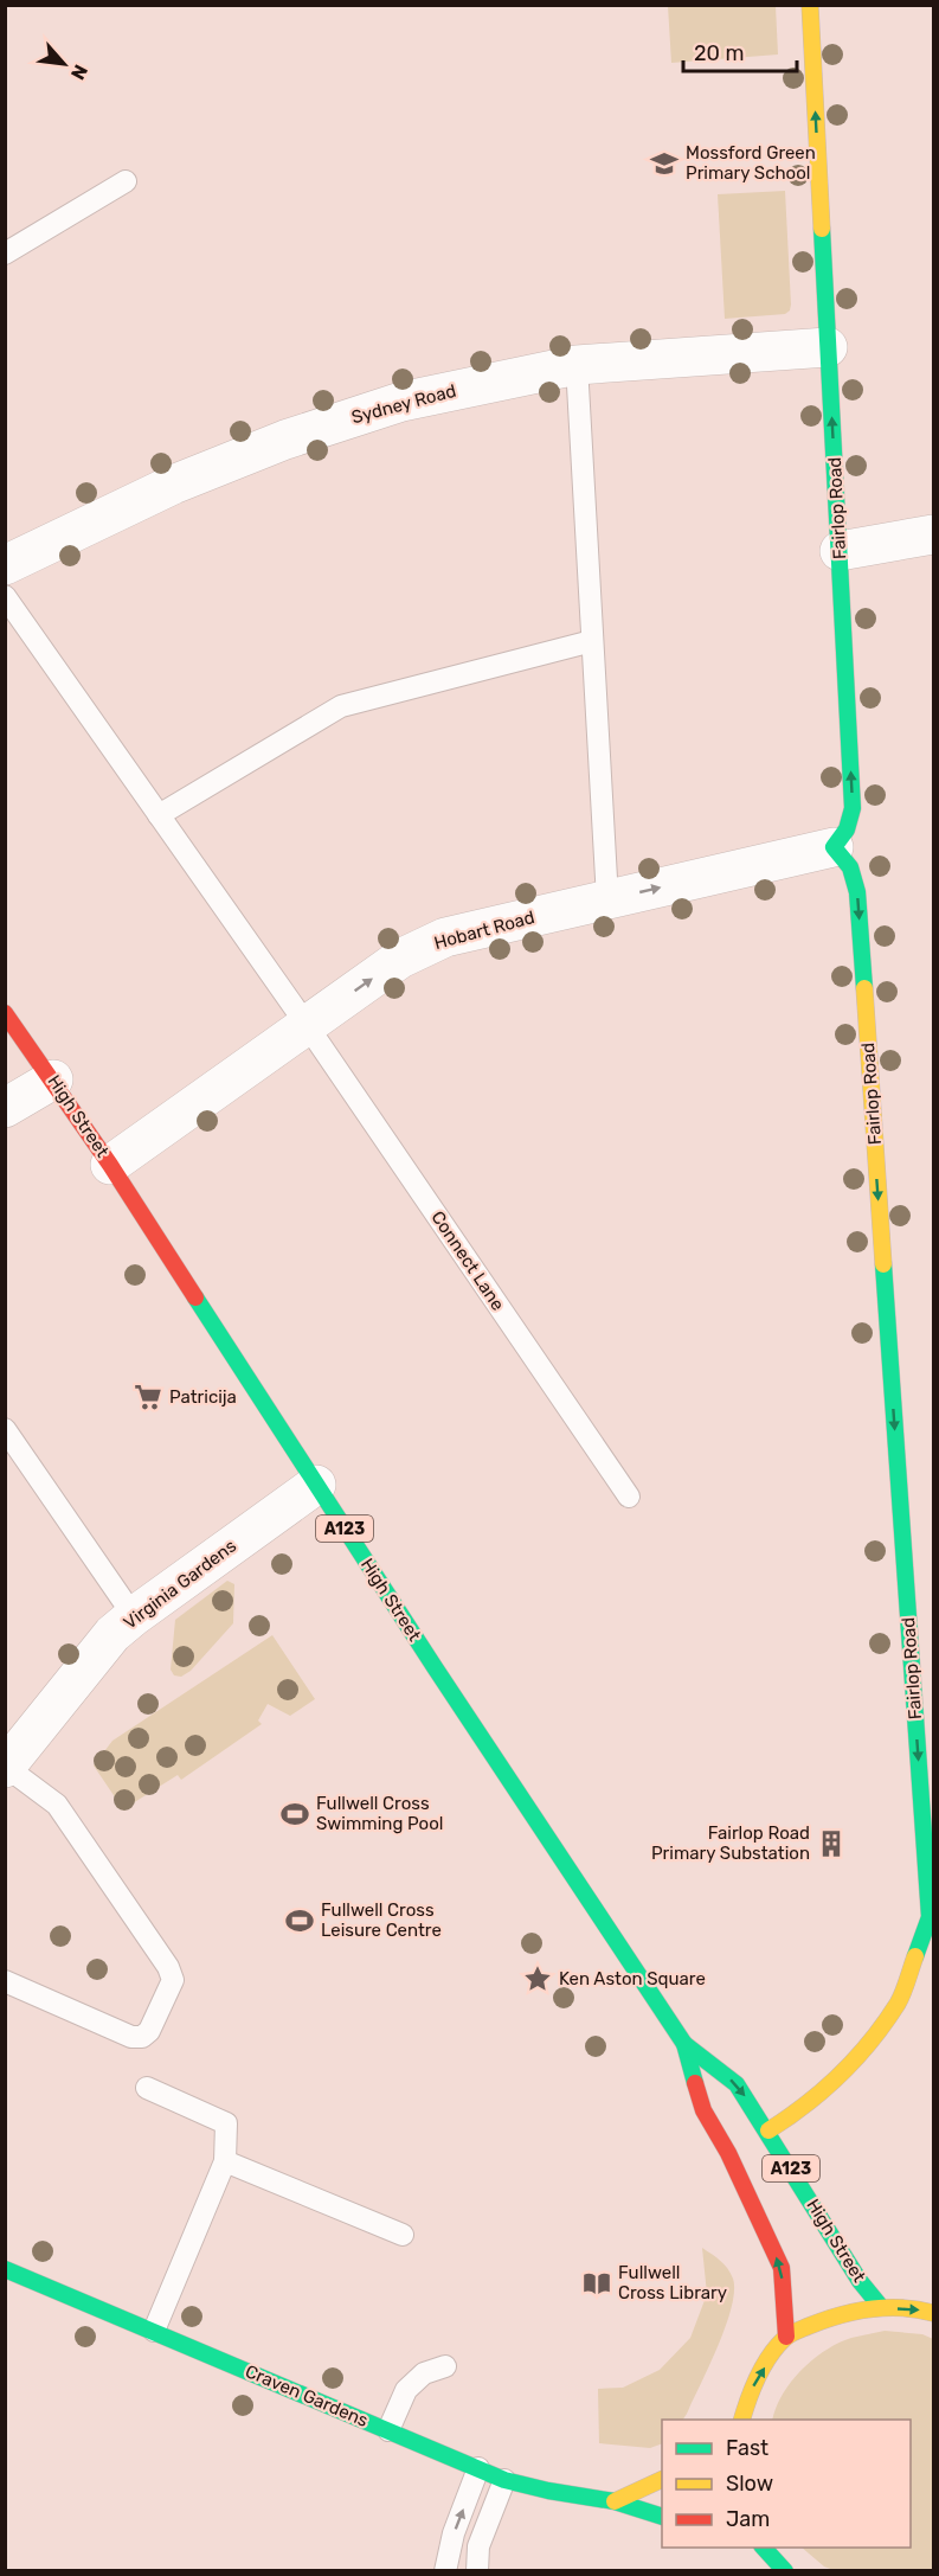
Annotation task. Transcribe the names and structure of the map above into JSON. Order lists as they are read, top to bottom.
{
  "streets": {
    "street": [
      "Sydney Road",
      "Fairlop Road",
      "Hobart Road",
      "High Street",
      "A123",
      "Virginia Gardens",
      "Craven Gardens"
    ],
    "lane": ["Connect Lane"]
  },
  "crossings": [
    ["Sydney Road", "Fairlop Road"],
    ["Fairlop Road", "Hobart Road"],
    ["Fairlop Road", "High Street"],
    ["Hobart Road", "High Street"],
    ["Hobart Road", "Connect Lane"],
    ["High Street", "Virginia Gardens"]
  ],
  "one_way": ["Hobart Road"],
  "places": {
    "school or university": ["Mossford Green Primary School"],
    "supermarket": ["Patricija"],
    "sports": ["Fullwell Cross Swimming Pool", "Fullwell Cross Leisure Centre"],
    "building": ["Fairlop Road Primary Substation"],
    "place": ["Ken Aston Square"],
    "library": ["Fullwell Cross Library"]
  },
  "legend": ["Fast", "Slow", "Jam"],
  "scale_bar": "20 m",
  "north": "bottom right"
}
